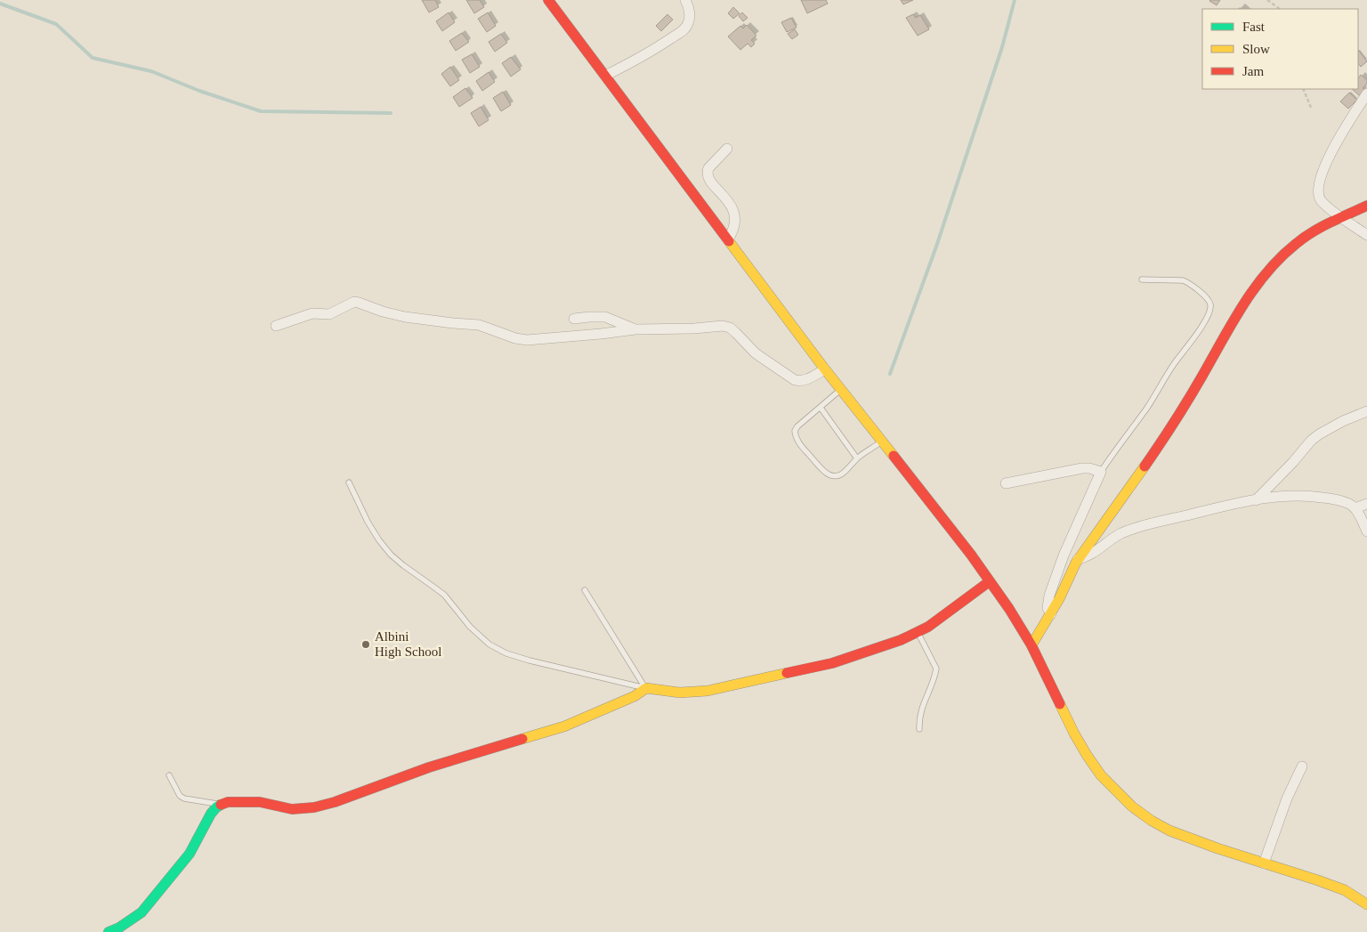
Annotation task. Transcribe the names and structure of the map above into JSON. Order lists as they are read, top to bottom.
{
  "places": ["Albini High School"],
  "legend": ["Fast", "Slow", "Jam"]
}
